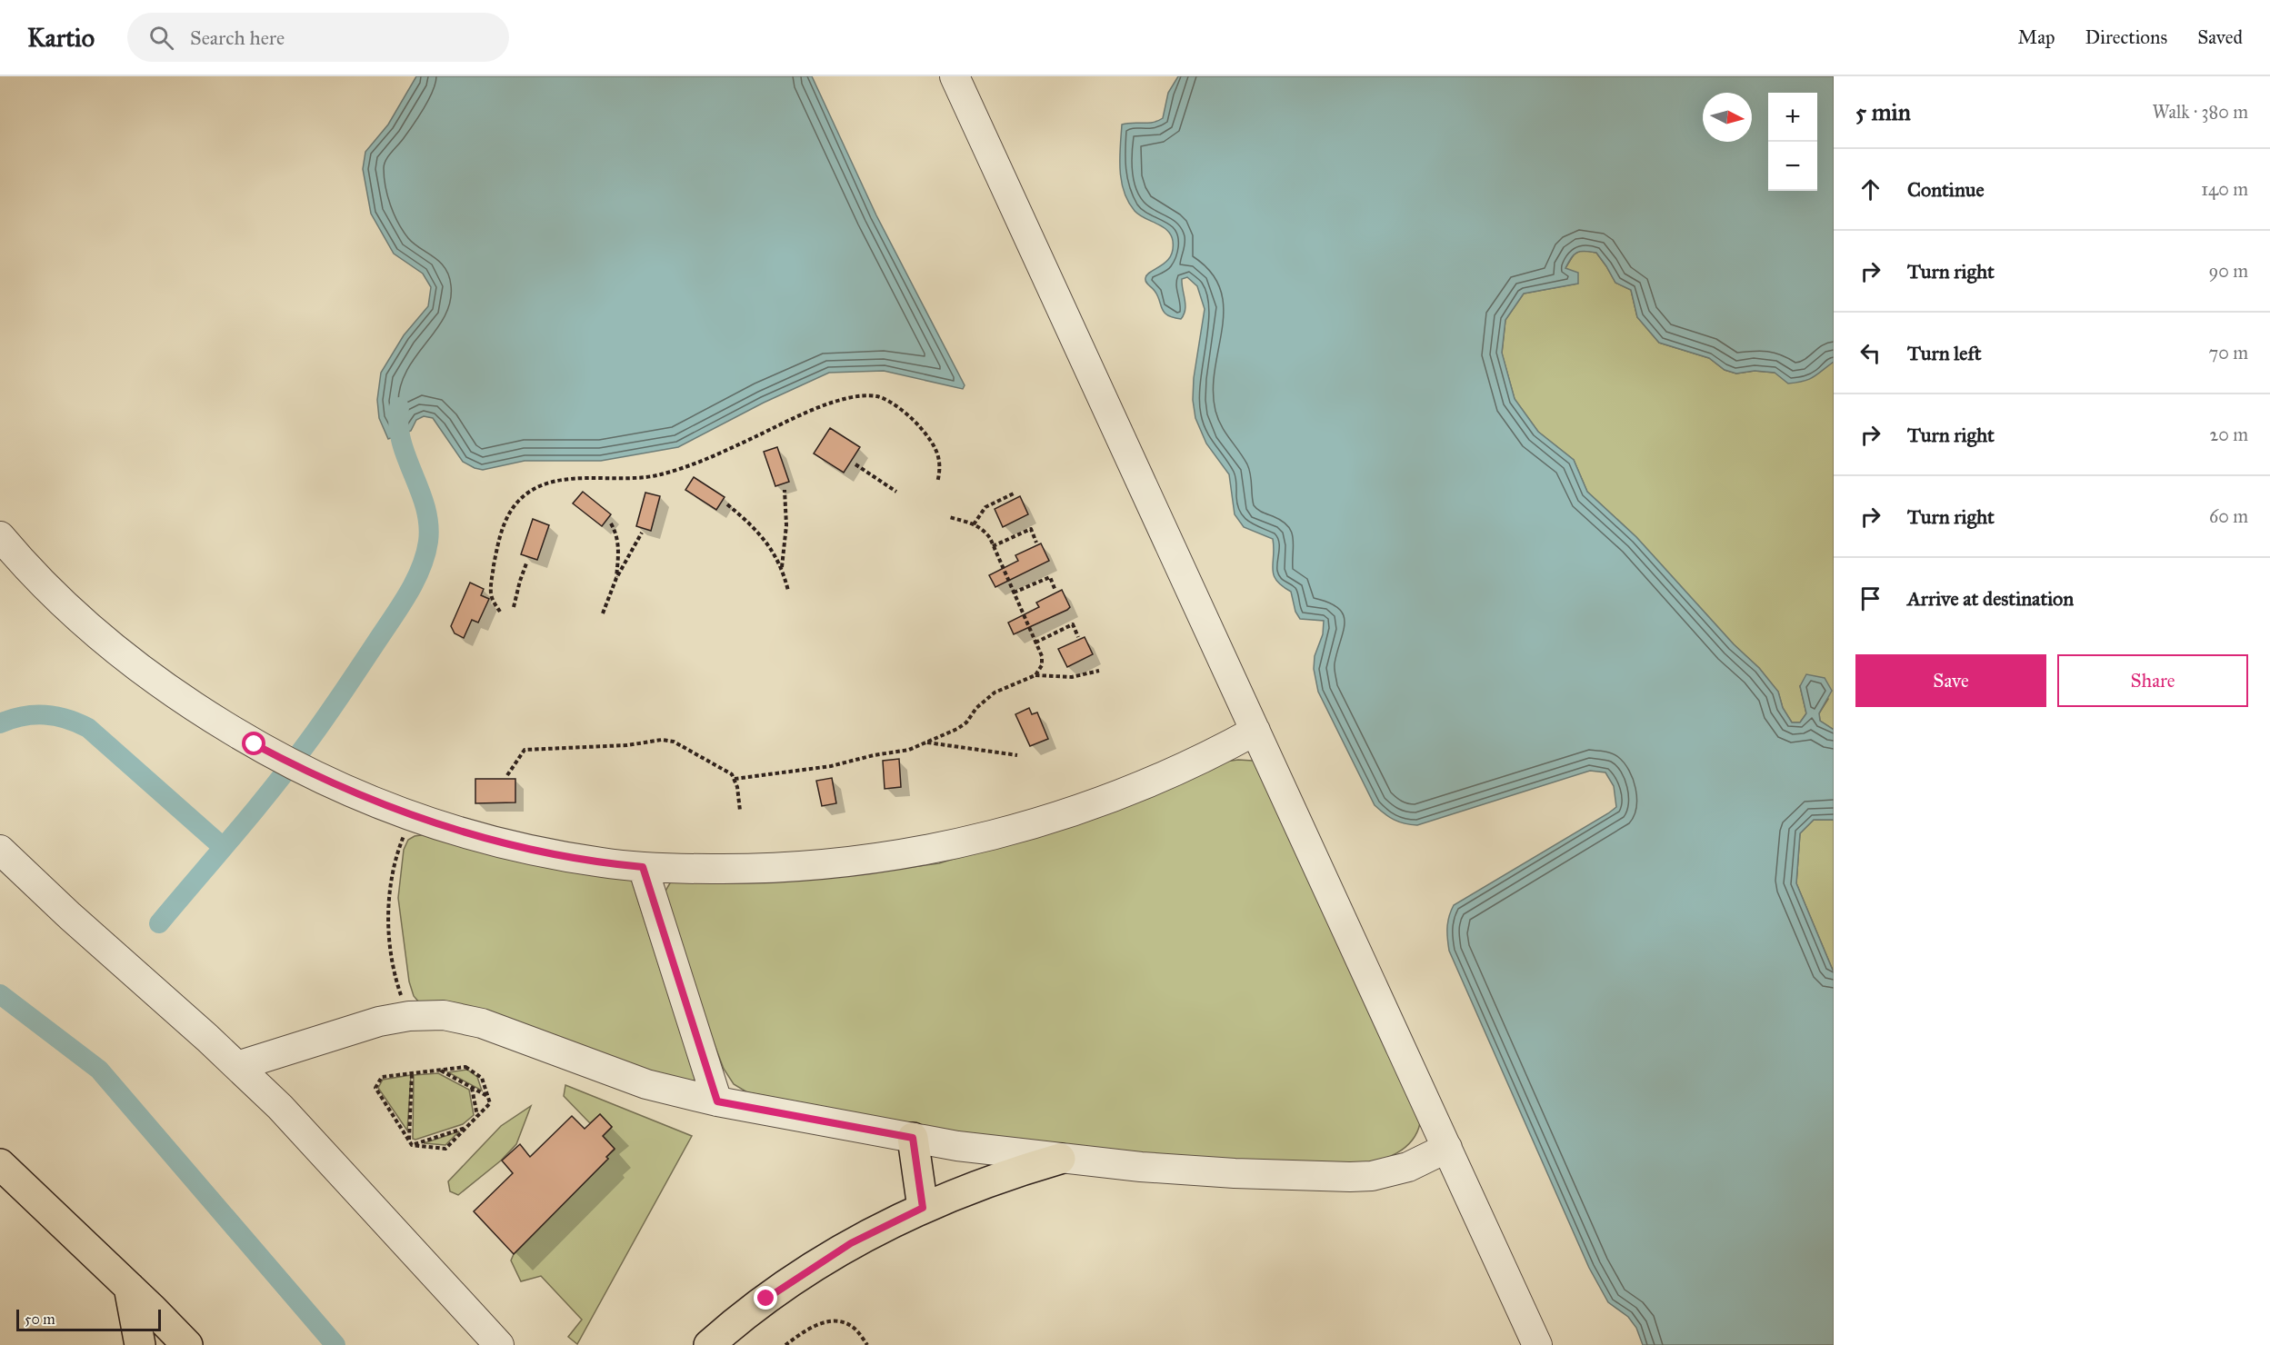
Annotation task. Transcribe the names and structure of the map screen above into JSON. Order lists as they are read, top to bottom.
{
  "scale_bar": "50 m",
  "north": "right",
  "page": {
    "header": "Kartio",
    "search": "Search here",
    "nav": ["Map", "Directions", "Saved"],
    "heading": ["5 min", "Walk · 380 m"],
    "map_buttons": ["+", "−"],
    "list": [
      ["Continue", "140 m"],
      ["Turn right", "90 m"],
      ["Turn left", "70 m"],
      ["Turn right", "20 m"],
      ["Turn right", "60 m"],
      "Arrive at destination"
    ],
    "buttons": ["Save", "Share"],
    "scale": "50 m"
  }
}
